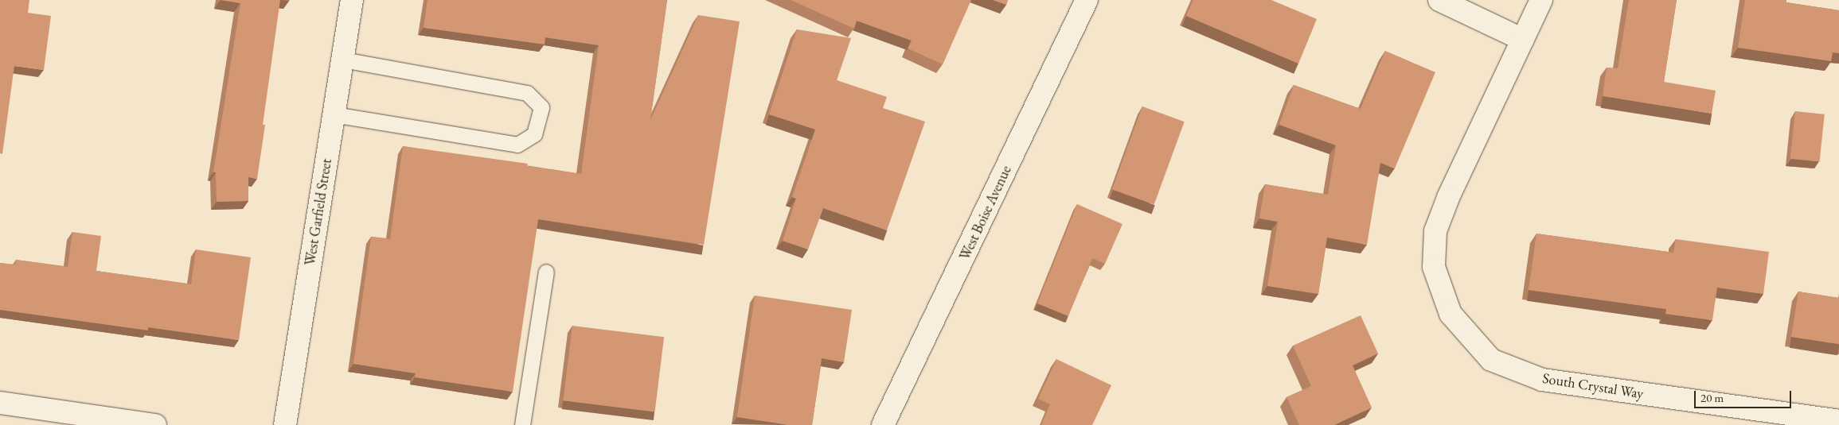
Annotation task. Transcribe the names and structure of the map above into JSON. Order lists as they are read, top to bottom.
{
  "streets": {
    "street": ["West Garfield Street", "West Boise Avenue", "South Crystal Way"]
  },
  "scale_bar": "20 m"
}
